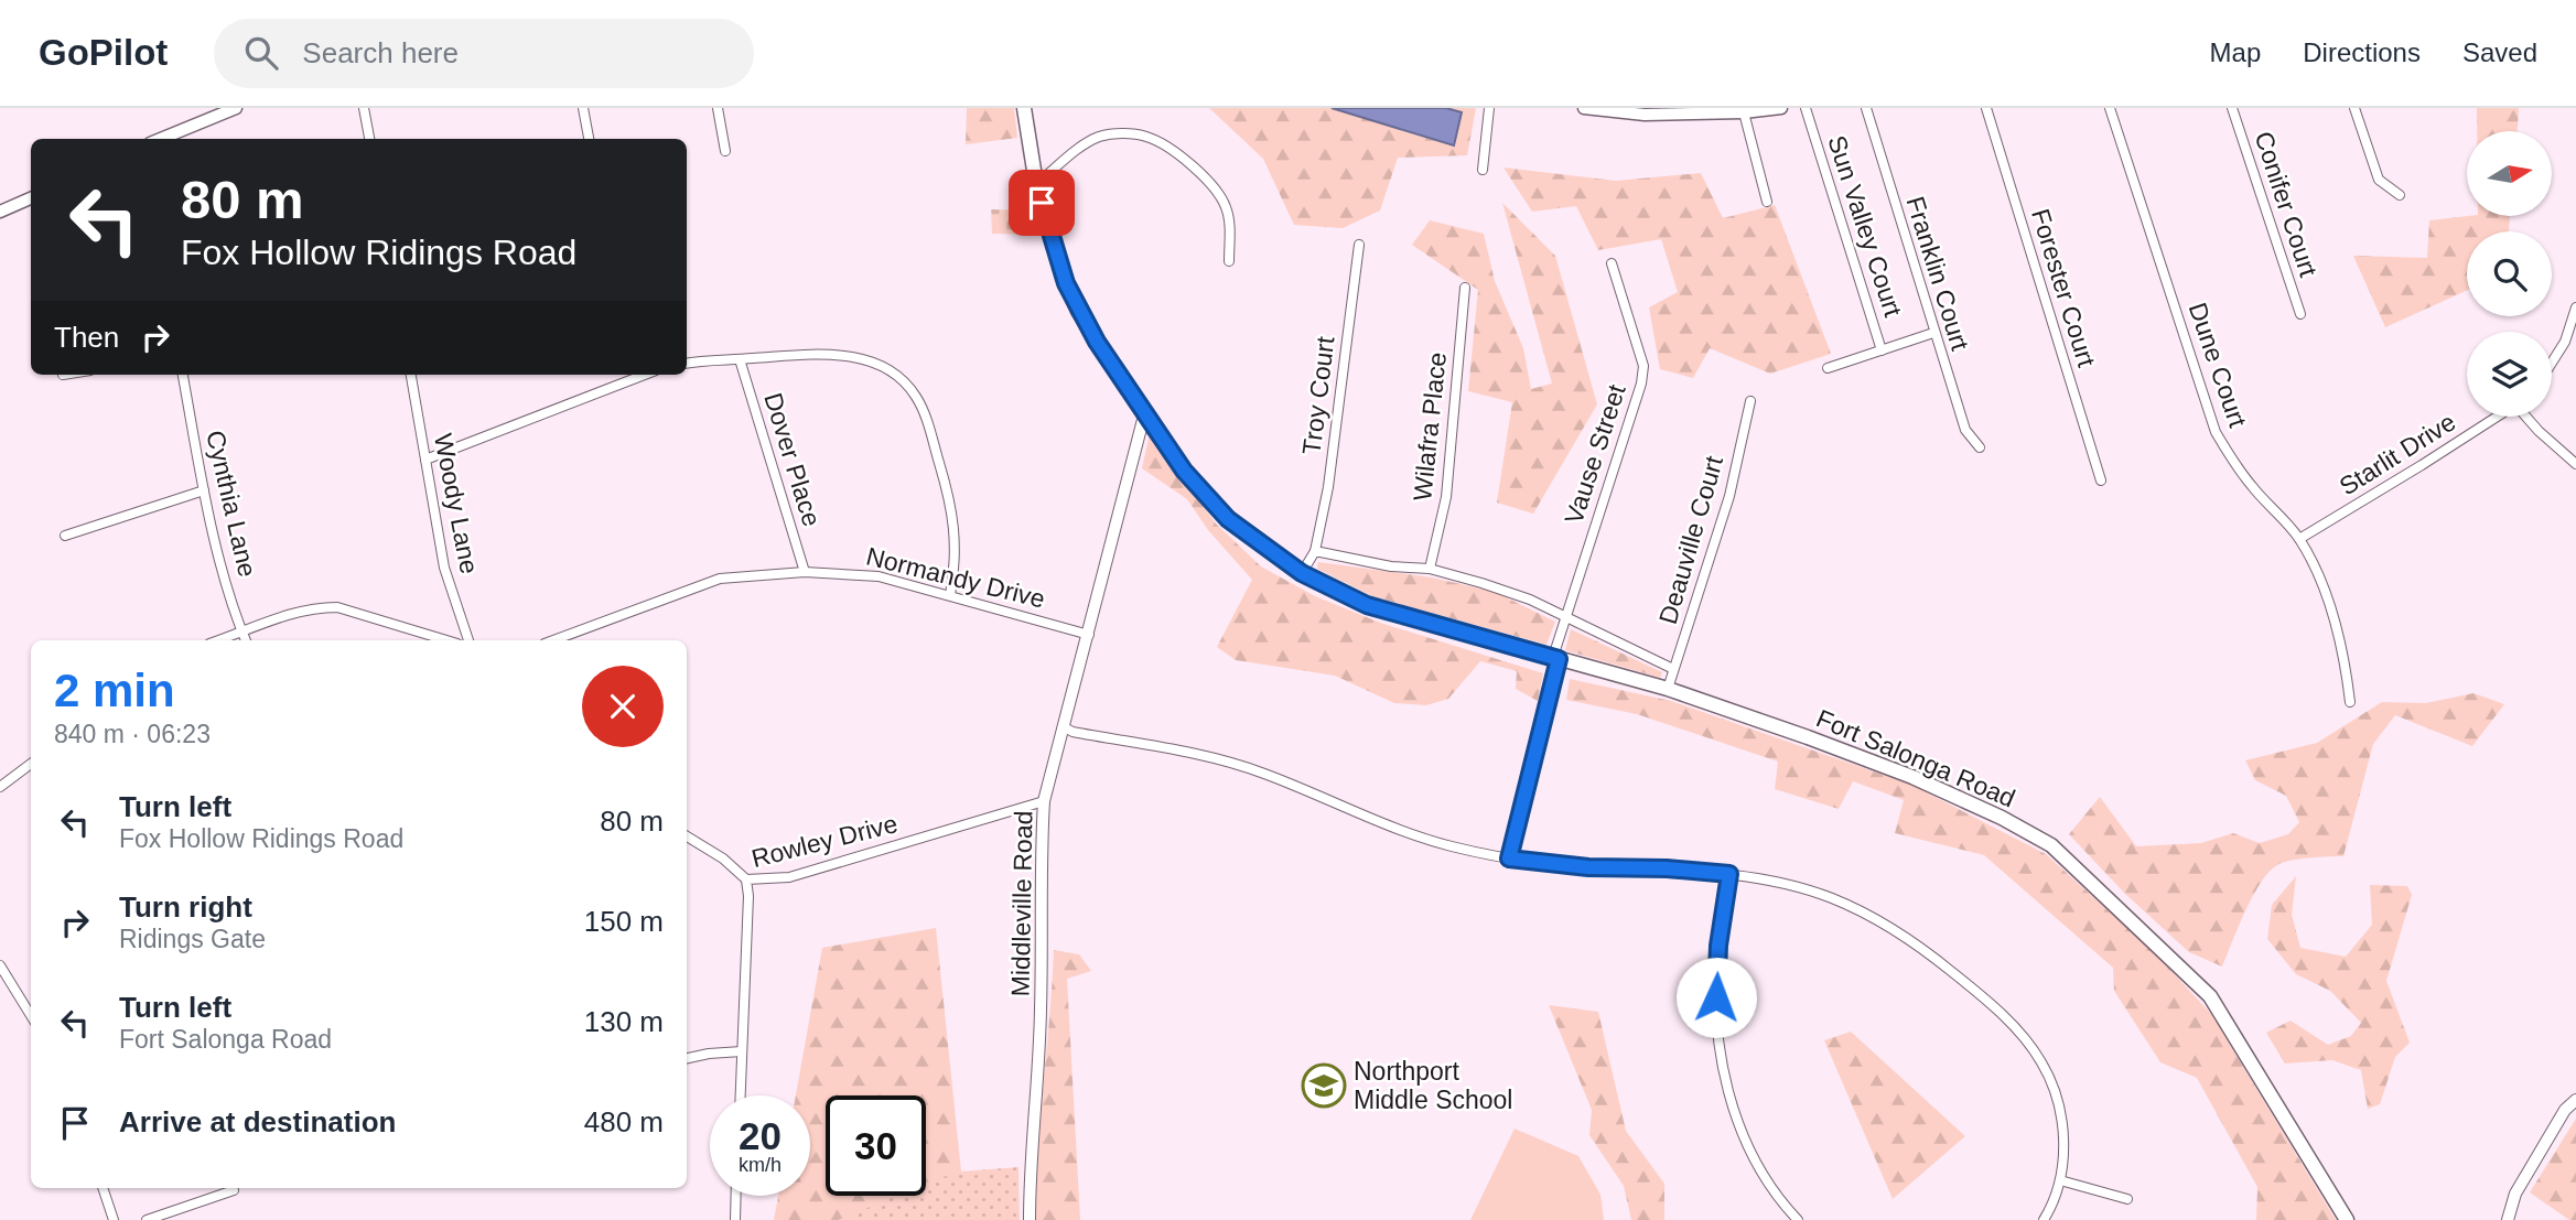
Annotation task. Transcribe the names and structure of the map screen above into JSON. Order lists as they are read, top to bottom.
{
  "streets": {
    "main road": ["Fort Salonga Road"],
    "street": [
      "Conifer Court",
      "Sun Valley Court",
      "Franklin Court",
      "Forester Court",
      "Dune Court",
      "Troy Court",
      "Wilafra Place",
      "Vause Street",
      "Starlit Drive",
      "Dover Place",
      "Cynthia Lane",
      "Woody Lane",
      "Deauville Court",
      "Normandy Drive",
      "Rowley Drive",
      "Middleville Road"
    ]
  },
  "crossings": [
    ["Sun Valley Court", "Franklin Court"],
    ["Dune Court", "Starlit Drive"],
    ["Vause Street", "Fort Salonga Road"],
    ["Dover Place", "Normandy Drive"],
    ["Deauville Court", "Fort Salonga Road"],
    ["Normandy Drive", "Middleville Road"],
    ["Fort Salonga Road", "Middleville Road"],
    ["Rowley Drive", "Middleville Road"]
  ],
  "places": {
    "school or university": ["Northport Middle School"]
  },
  "north": "right",
  "page": {
    "header": "GoPilot",
    "search": "Search here",
    "nav": ["Map", "Directions", "Saved"],
    "turn": ["80 m", "Fox Hollow Ridings Road"],
    "then": "Then",
    "heading": ["2 min", "840 m · 06:23"],
    "list": [
      {
        "name": "Turn left",
        "note": "Fox Hollow Ridings Road",
        "value": "80 m"
      },
      {
        "name": "Turn right",
        "note": "Ridings Gate",
        "value": "150 m"
      },
      {
        "name": "Turn left",
        "note": "Fort Salonga Road",
        "value": "130 m"
      },
      {
        "name": "Arrive at destination",
        "value": "480 m"
      }
    ],
    "speed": "20 km/h",
    "limit": "30"
  }
}
